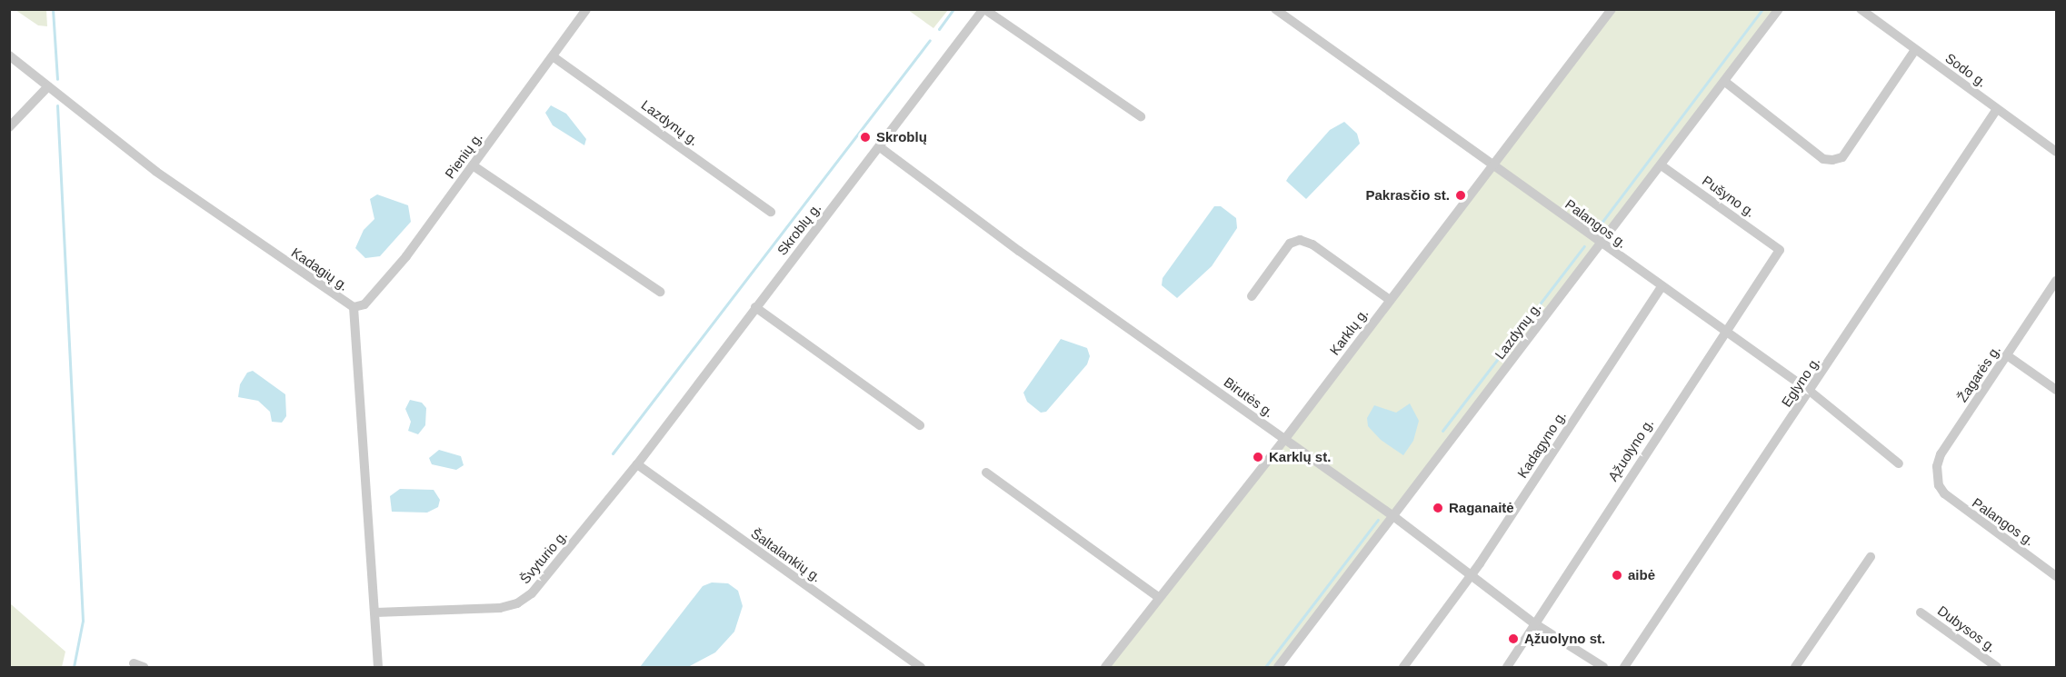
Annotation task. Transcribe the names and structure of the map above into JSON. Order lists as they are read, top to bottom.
{
  "streets": {
    "street": [
      "Sodo g.",
      "Lazdynų g.",
      "Pienių g.",
      "Pušyno g.",
      "Palangos g.",
      "Skroblų g.",
      "Kadagių g.",
      "Karklų g.",
      "Žagarės g.",
      "Eglyno g.",
      "Birutės g.",
      "Kadagyno g.",
      "Ąžuolyno g.",
      "Šaltalankių g.",
      "Švyturio g.",
      "Dubysos g."
    ]
  },
  "crossings": [
    ["Sodo g.", "Eglyno g."],
    ["Lazdynų g.", "Pienių g."],
    ["Lazdynų g.", "Pušyno g."],
    ["Lazdynų g.", "Palangos g."],
    ["Lazdynų g.", "Birutės g."],
    ["Pienių g.", "Kadagių g."],
    ["Pušyno g.", "Ąžuolyno g."],
    ["Palangos g.", "Karklų g."],
    ["Palangos g.", "Žagarės g."],
    ["Palangos g.", "Eglyno g."],
    ["Palangos g.", "Kadagyno g."],
    ["Palangos g.", "Ąžuolyno g."],
    ["Skroblų g.", "Birutės g."],
    ["Skroblų g.", "Šaltalankių g."],
    ["Skroblų g.", "Švyturio g."],
    ["Kadagių g.", "Švyturio g."],
    ["Karklų g.", "Birutės g."],
    ["Birutės g.", "Kadagyno g."],
    ["Birutės g.", "Ąžuolyno g."],
    ["Šaltalankių g.", "Švyturio g."]
  ],
  "places": [
    "Skroblų",
    "Pakrasčio st.",
    "Karklų st.",
    "Raganaitė",
    "aibė",
    "Ąžuolyno st."
  ]
}
